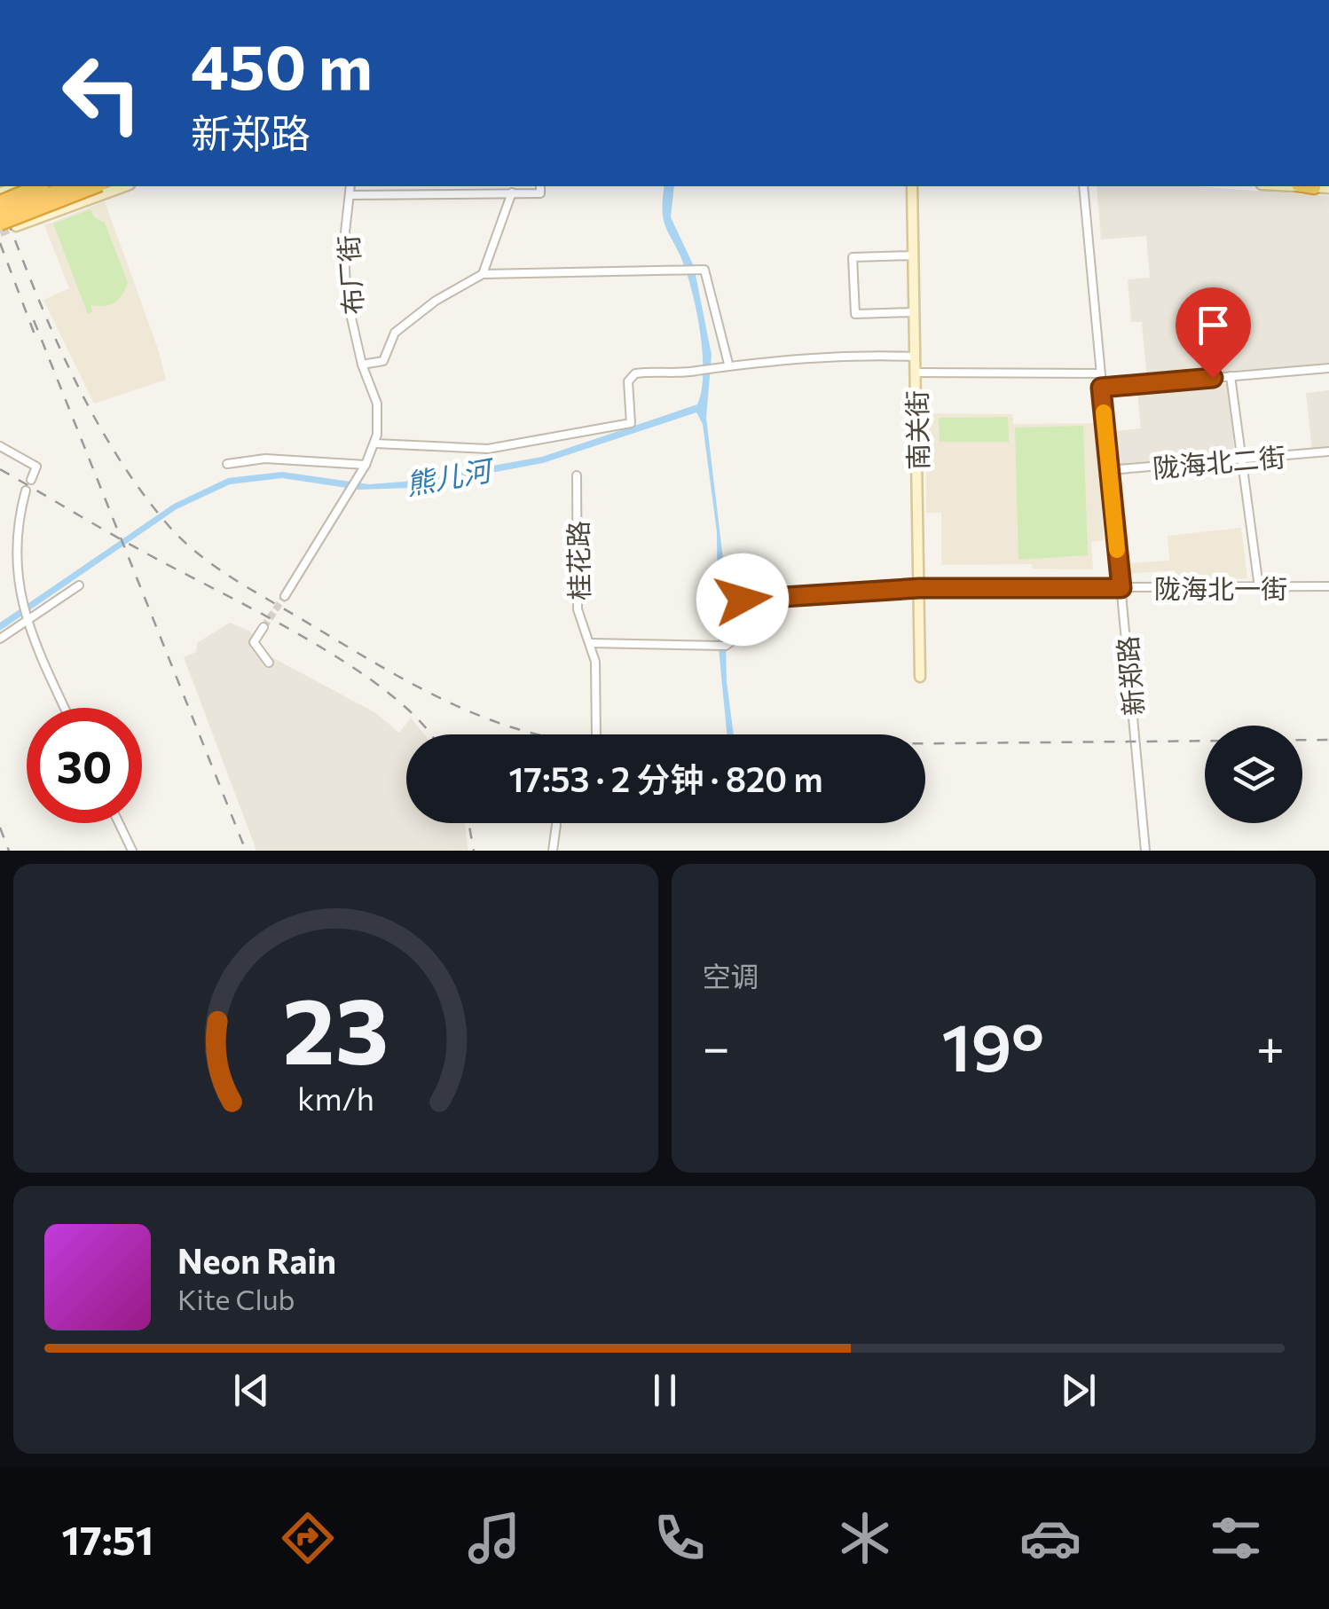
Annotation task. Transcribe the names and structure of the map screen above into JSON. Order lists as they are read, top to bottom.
{
  "streets": {
    "street": [
      "布厂街",
      "南关街",
      "陇海北二街",
      "桂花路",
      "陇海北一街",
      "新郑路"
    ]
  },
  "crossings": [
    ["南关街", "陇海北一街"],
    ["陇海北二街", "新郑路"],
    ["桂花路", "陇海北一街"],
    ["陇海北一街", "新郑路"]
  ],
  "water": ["熊儿河"],
  "page": {
    "turn": ["450 m", "新郑路"],
    "limit": "30",
    "trip": "17:53 · 2 分钟 · 820 m",
    "tile": "空调",
    "heat": ["−", "19°", "+"],
    "song": ["Neon Rain", "Kite Club"],
    "tabs": "17:51",
    "gauge": ["23", "km/h"]
  }
}
